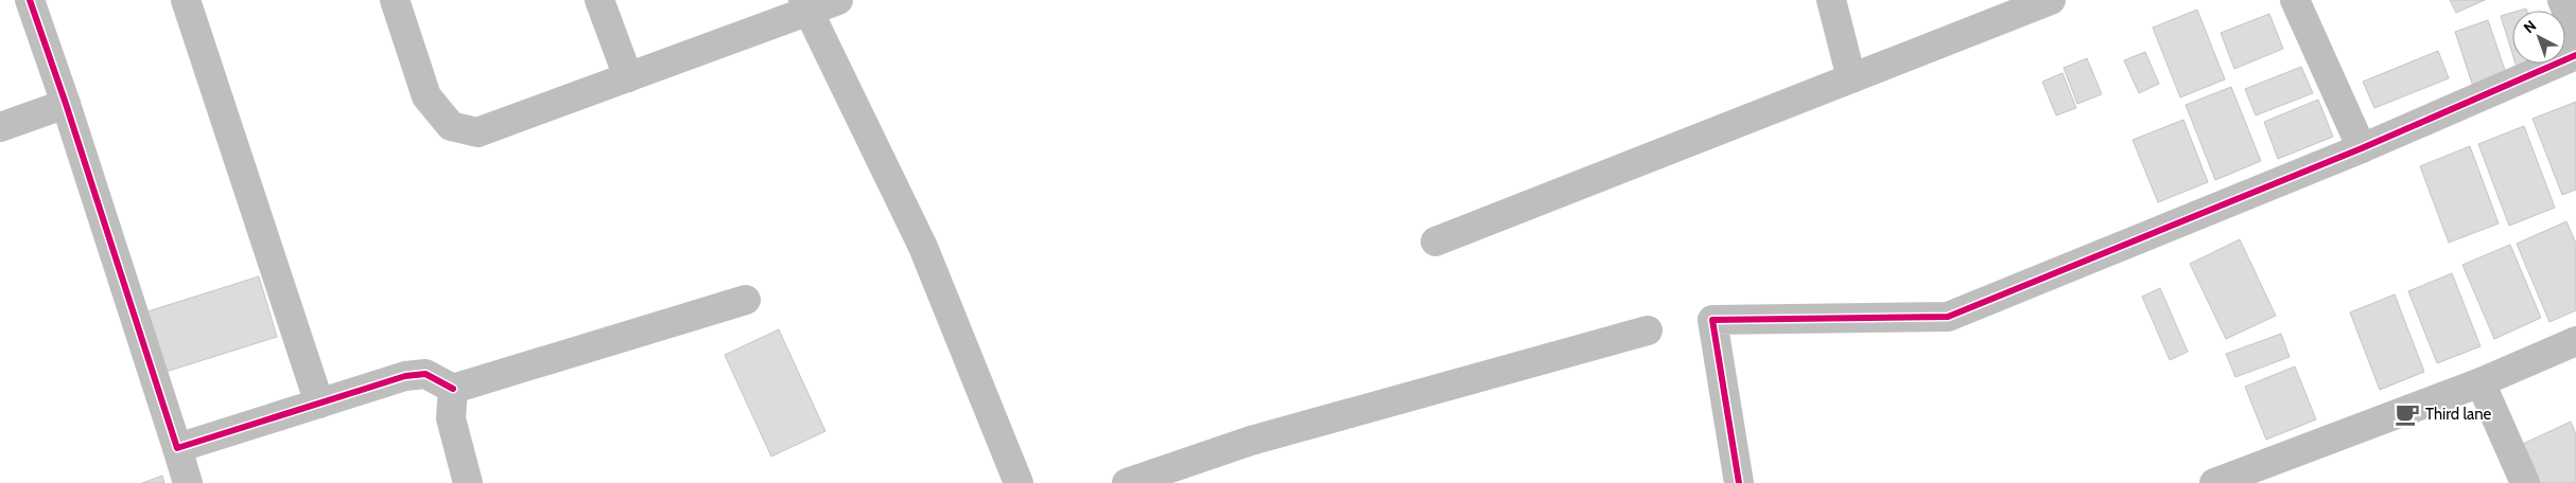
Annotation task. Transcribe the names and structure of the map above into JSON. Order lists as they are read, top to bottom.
{
  "places": {
    "cafe": ["Third lane"]
  },
  "north": "top left"
}
